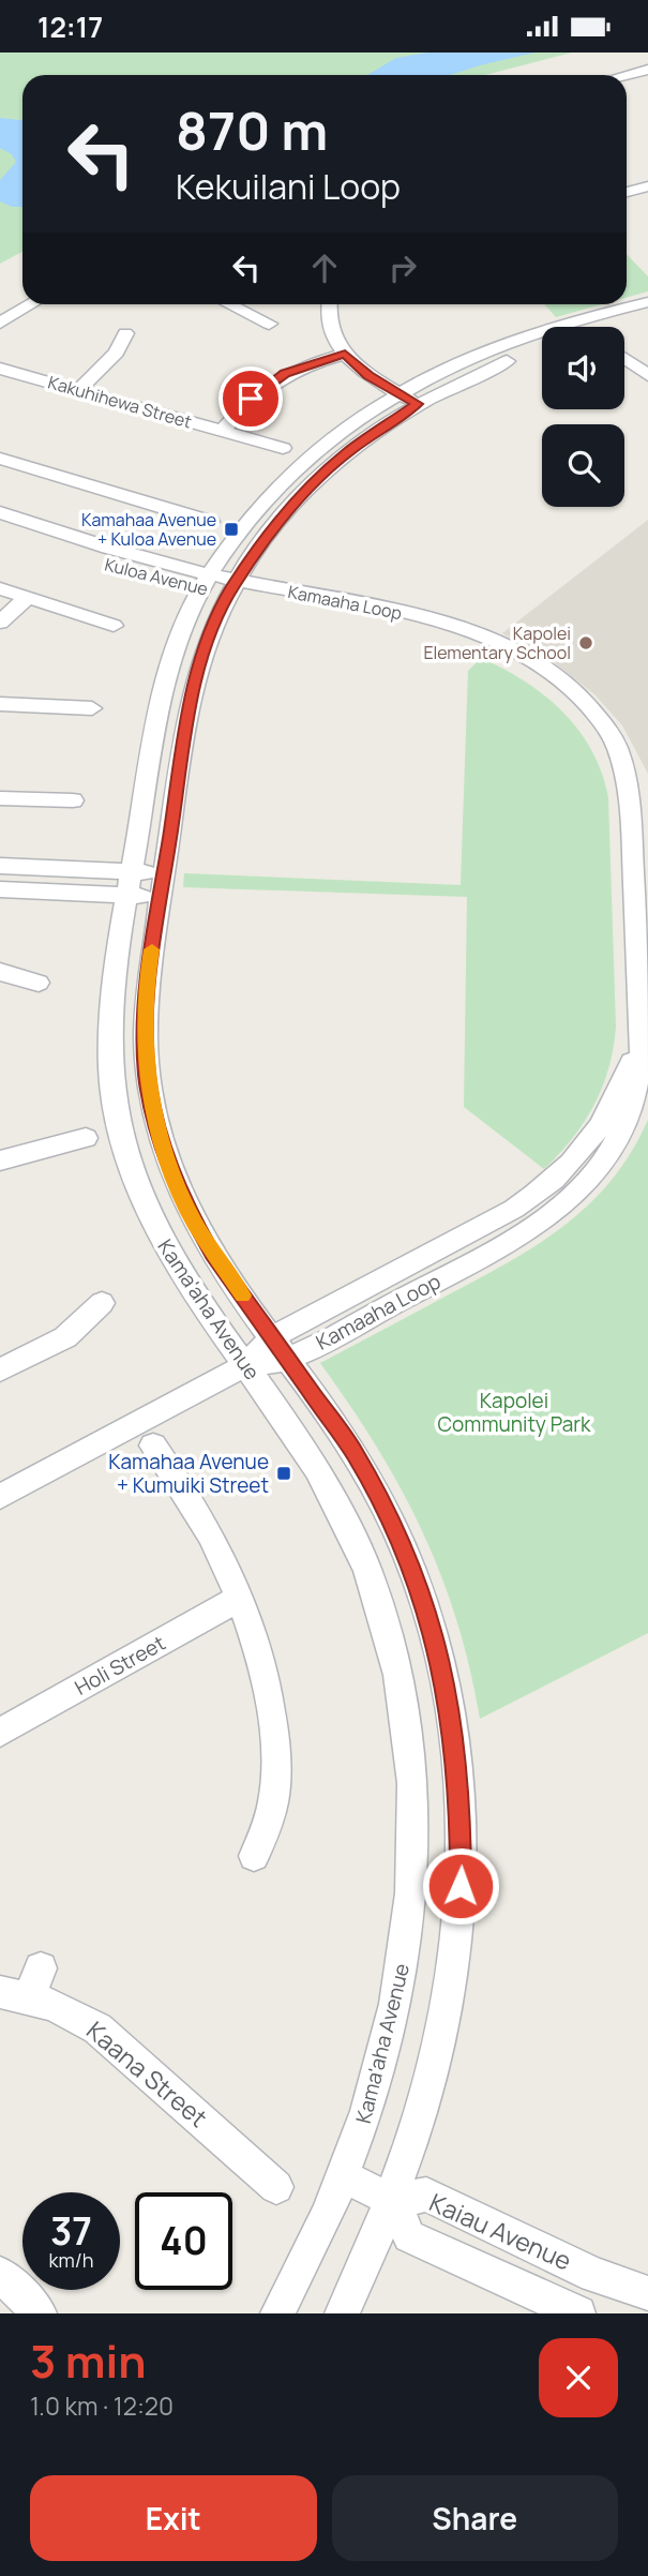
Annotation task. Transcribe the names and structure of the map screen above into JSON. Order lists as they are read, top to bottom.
{
  "streets": {
    "street": [
      "Kakuhihewa Street",
      "Kuloa Avenue",
      "Kamaaha Loop",
      "Kama'aha Avenue",
      "Holi Street",
      "Kaana Street",
      "Kaiau Avenue"
    ]
  },
  "crossings": [
    ["Kuloa Avenue", "Kamaaha Loop"],
    ["Kuloa Avenue", "Kama'aha Avenue"],
    ["Kamaaha Loop", "Kama'aha Avenue"],
    ["Kama'aha Avenue", "Kaiau Avenue"]
  ],
  "parks": ["Kapolei Community Park"],
  "places": {
    "transit": ["Kamahaa Avenue + Kuloa Avenue", "Kamahaa Avenue + Kumuiki Street"],
    "other": ["Kapolei Elementary School"]
  },
  "page": {
    "status": "12:17",
    "turn": ["870 m", "Kekuilani Loop"],
    "speed": "37 km/h",
    "limit": "40",
    "heading": ["3 min", "1.0 km · 12:20"],
    "buttons": ["Exit", "Share"]
  }
}
